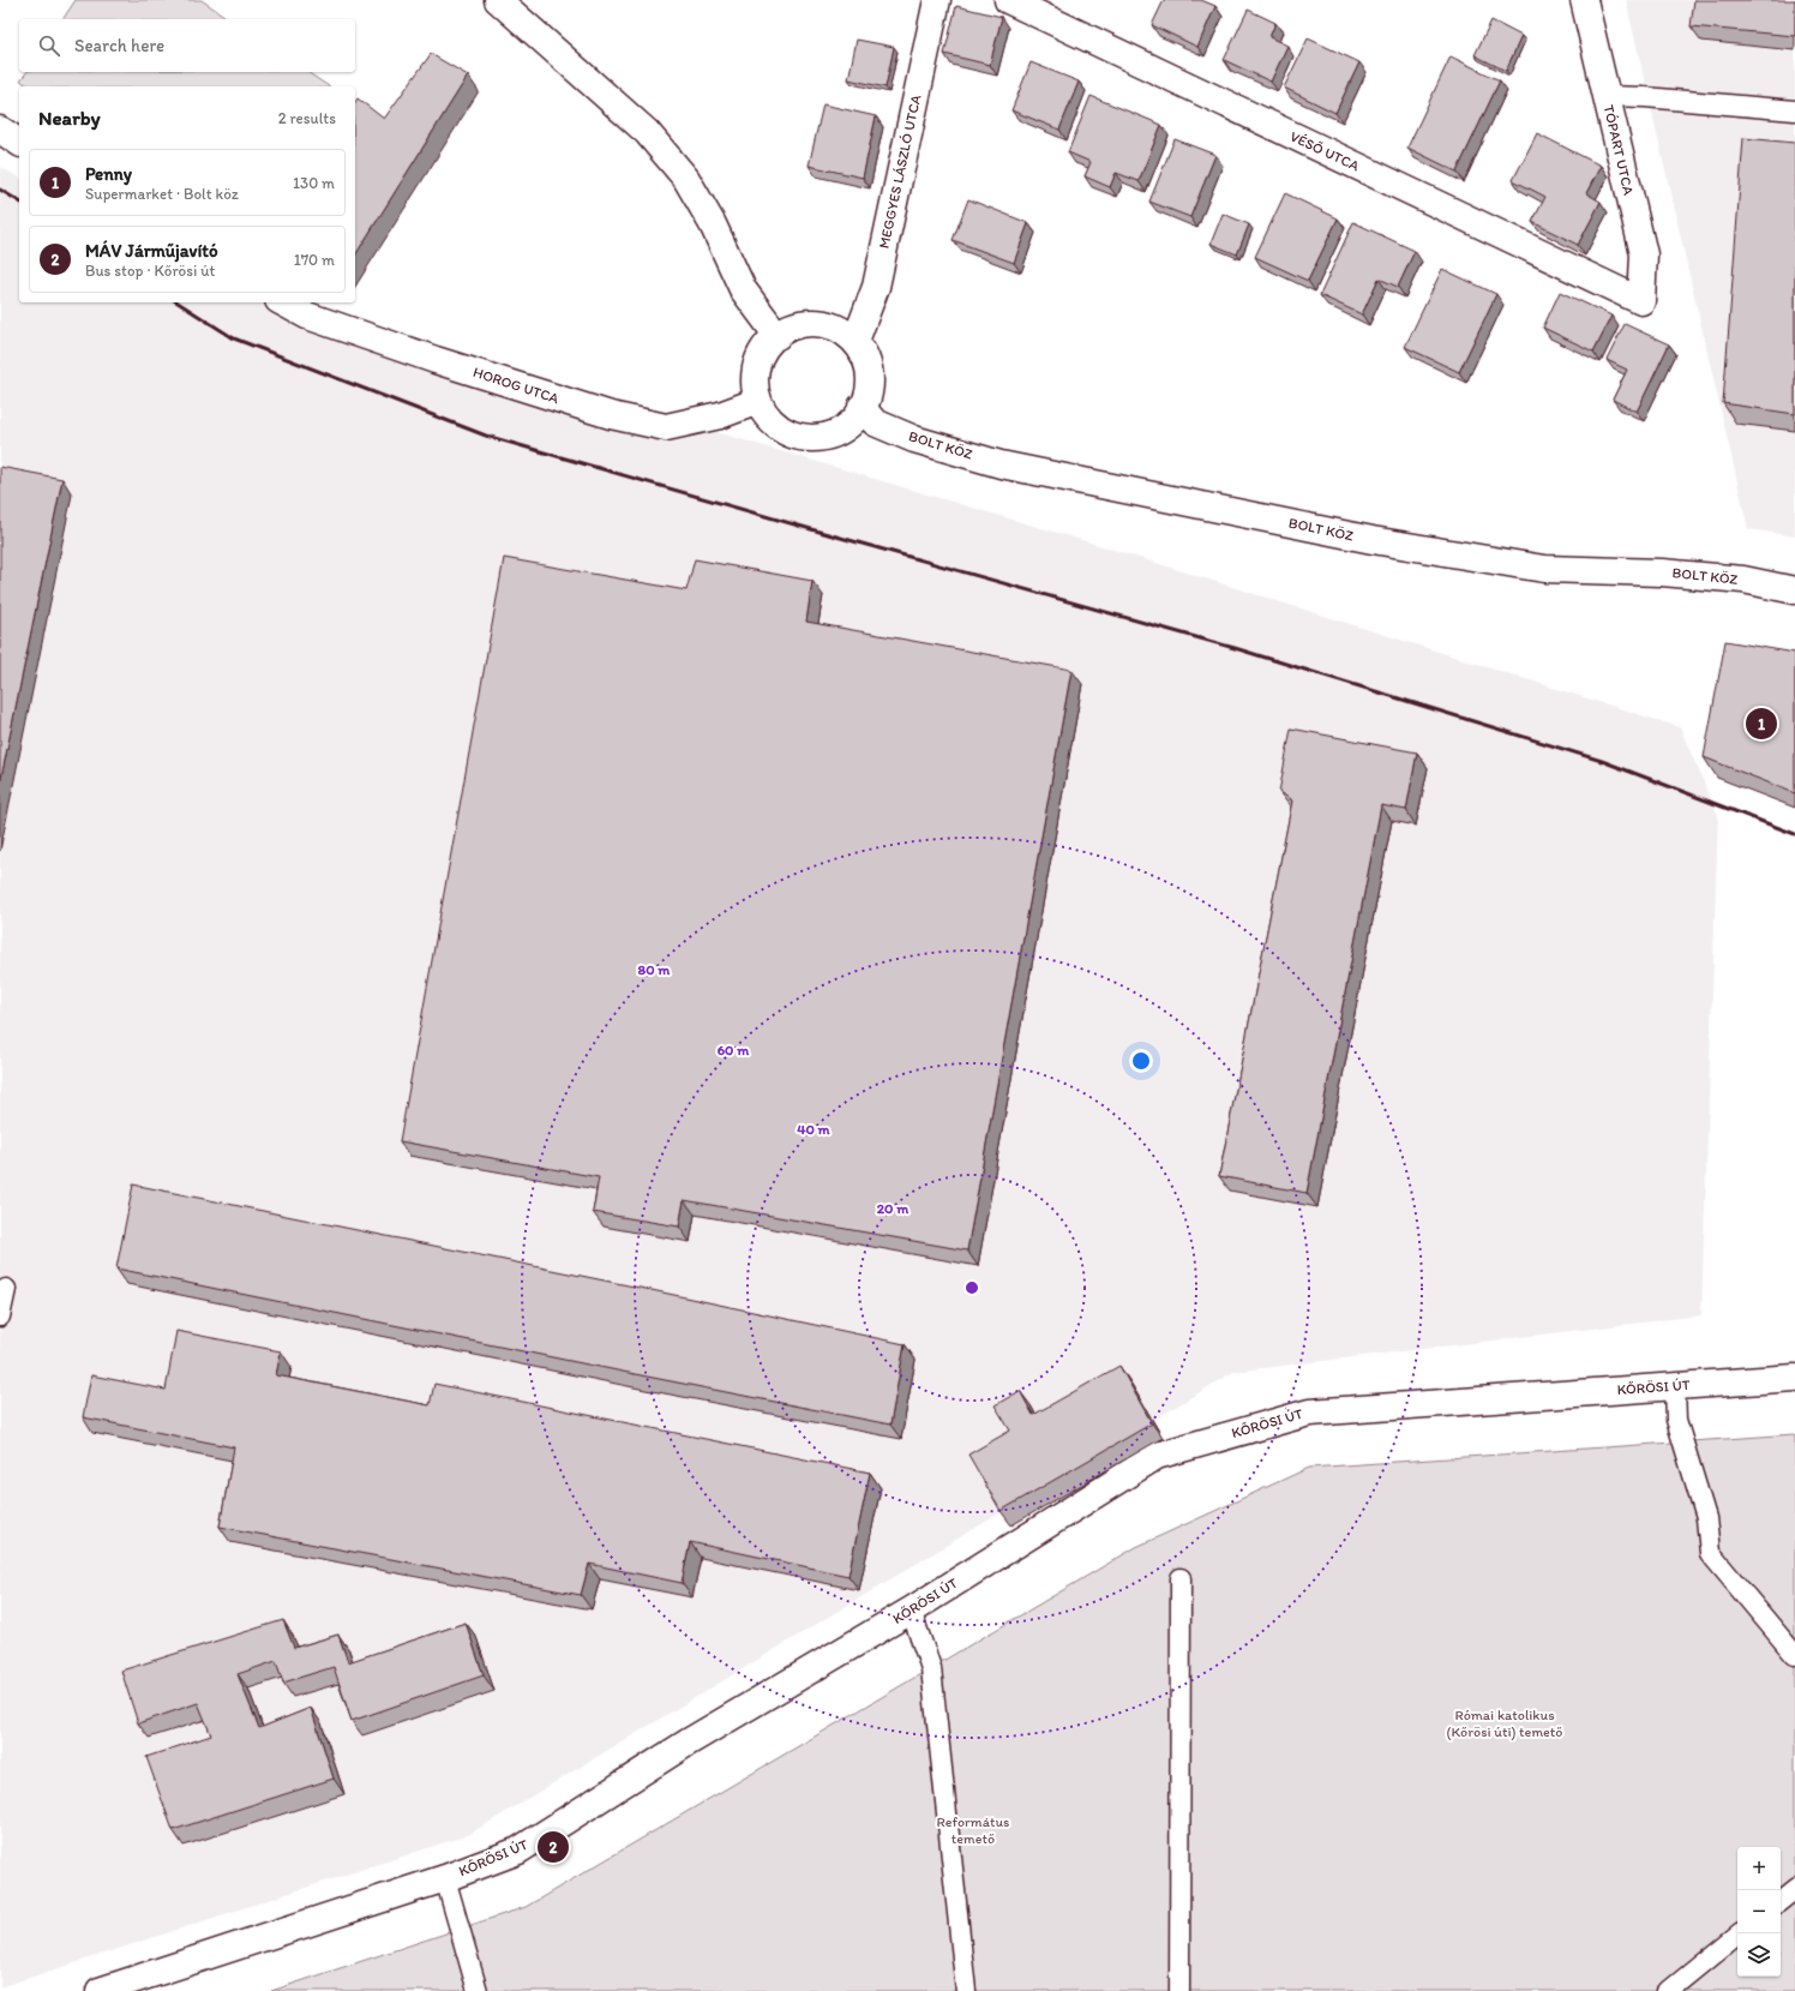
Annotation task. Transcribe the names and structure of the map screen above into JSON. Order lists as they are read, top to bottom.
{
  "streets": {
    "street": [
      "TÓPART UTCA",
      "VÉSŐ UTCA",
      "MEGGYES LÁSZLÓ UTCA",
      "HOROG UTCA",
      "BOLT KÖZ",
      "KŐRÖSI ÚT"
    ]
  },
  "crossings": [
    ["TÓPART UTCA", "VÉSŐ UTCA"],
    ["MEGGYES LÁSZLÓ UTCA", "HOROG UTCA"],
    ["MEGGYES LÁSZLÓ UTCA", "BOLT KÖZ"],
    ["HOROG UTCA", "BOLT KÖZ"]
  ],
  "parks": ["Római katolikus (Kőrösi úti) temető", "Református temető"],
  "page": {
    "search": "Search here",
    "heading": ["Nearby", "2 results"],
    "list": [
      {
        "mark": "1",
        "name": "Penny",
        "note": "Supermarket · Bolt köz",
        "value": "130 m"
      },
      {
        "mark": "2",
        "name": "MÁV Járműjavító",
        "note": "Bus stop · Kőrösi út",
        "value": "170 m"
      }
    ],
    "pins": ["1", "2"],
    "map_buttons": ["+", "−"]
  },
  "rings": [
    "80 m",
    "60 m",
    "40 m",
    "20 m"
  ]
}
